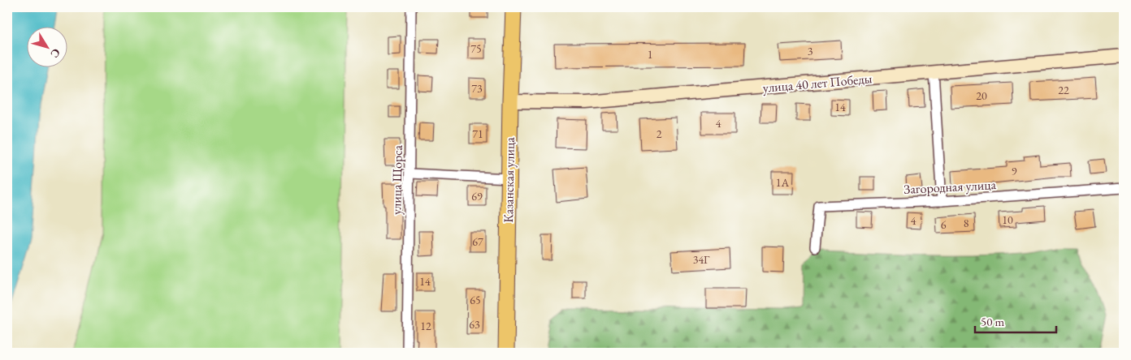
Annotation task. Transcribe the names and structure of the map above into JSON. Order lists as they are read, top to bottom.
{
  "streets": {
    "main road": ["Казанская улица"],
    "street": ["улица 40 лет Победы", "улица Щорса", "Загородная улица"]
  },
  "crossings": [
    ["улица 40 лет Победы", "Казанская улица"]
  ],
  "house_numbers": [
    "75",
    "3",
    "1",
    "73",
    "22",
    "20",
    "14",
    "4",
    "71",
    "2",
    "9",
    "1А",
    "69",
    "10",
    "4",
    "8",
    "6",
    "67",
    "34Г",
    "14",
    "65",
    "63",
    "12"
  ],
  "scale_bar": "50 m",
  "north": "bottom right"
}
